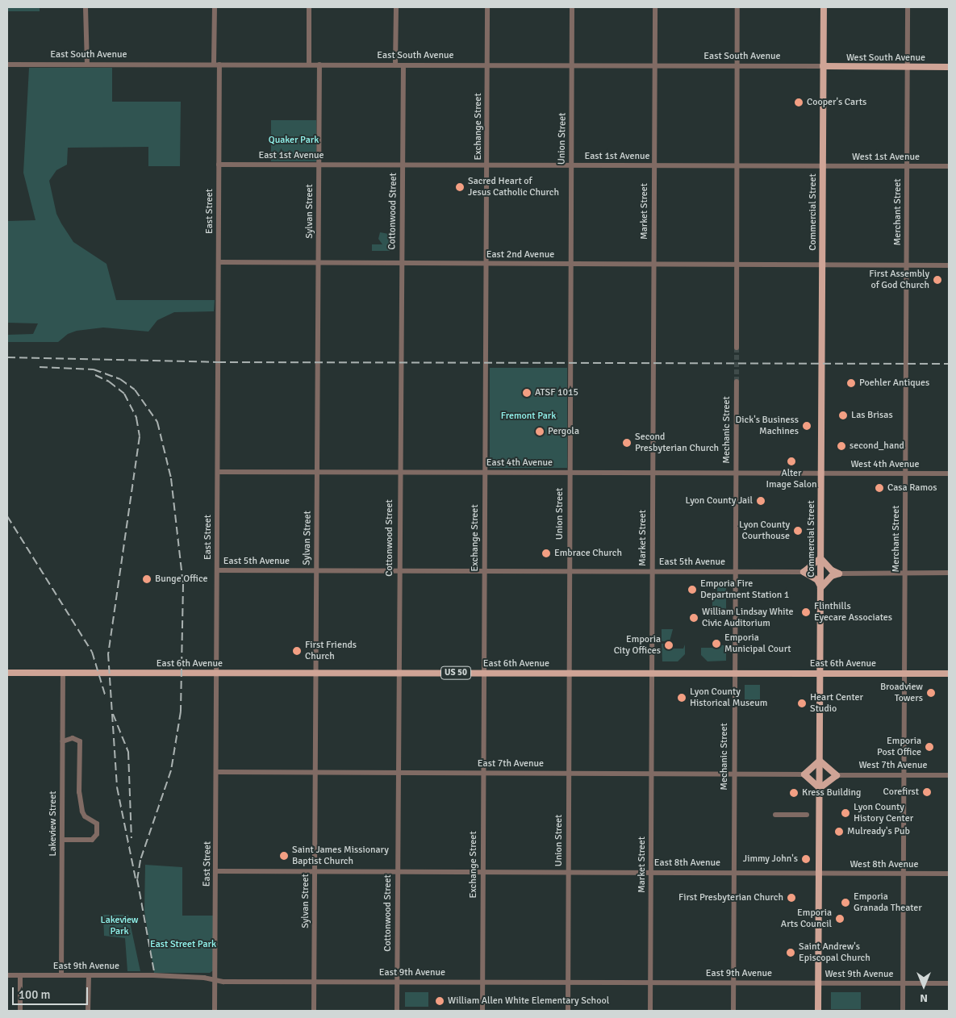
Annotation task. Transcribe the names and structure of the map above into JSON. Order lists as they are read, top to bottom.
{
  "streets": {
    "main road": [
      "West South Avenue",
      "Commercial Street",
      "East 6th Avenue",
      "US 50"
    ],
    "street": [
      "East South Avenue",
      "Exchange Street",
      "Union Street",
      "East 1st Avenue",
      "West 1st Avenue",
      "East Street",
      "Sylvan Street",
      "Cottonwood Street",
      "Market Street",
      "Merchant Street",
      "East 2nd Avenue",
      "Mechanic Street",
      "East 4th Avenue",
      "West 4th Avenue",
      "East 5th Avenue",
      "East 7th Avenue",
      "West 7th Avenue",
      "Lakeview Street",
      "East 8th Avenue",
      "West 8th Avenue",
      "East 9th Avenue",
      "West 9th Avenue"
    ]
  },
  "crossings": [
    ["East South Avenue", "West South Avenue"],
    ["East South Avenue", "Exchange Street"],
    ["East South Avenue", "Union Street"],
    ["East South Avenue", "East Street"],
    ["East South Avenue", "Sylvan Street"],
    ["East South Avenue", "Cottonwood Street"],
    ["East South Avenue", "Market Street"],
    ["East South Avenue", "Commercial Street"],
    ["West South Avenue", "Commercial Street"],
    ["West South Avenue", "Merchant Street"],
    ["Exchange Street", "East 1st Avenue"],
    ["Exchange Street", "East 2nd Avenue"],
    ["Exchange Street", "East 4th Avenue"],
    ["Exchange Street", "East 5th Avenue"],
    ["Exchange Street", "East 6th Avenue"],
    ["Exchange Street", "East 7th Avenue"],
    ["Exchange Street", "East 8th Avenue"],
    ["Exchange Street", "East 9th Avenue"],
    ["Union Street", "East 1st Avenue"],
    ["Union Street", "East 2nd Avenue"],
    ["Union Street", "East 4th Avenue"],
    ["Union Street", "East 5th Avenue"],
    ["Union Street", "East 6th Avenue"],
    ["Union Street", "East 7th Avenue"],
    ["Union Street", "East 8th Avenue"],
    ["Union Street", "East 9th Avenue"],
    ["East 1st Avenue", "West 1st Avenue"],
    ["East 1st Avenue", "East Street"],
    ["East 1st Avenue", "Sylvan Street"],
    ["East 1st Avenue", "Cottonwood Street"],
    ["East 1st Avenue", "Market Street"],
    ["East 1st Avenue", "Commercial Street"],
    ["West 1st Avenue", "Commercial Street"],
    ["West 1st Avenue", "Merchant Street"],
    ["East Street", "East 2nd Avenue"],
    ["East Street", "East 4th Avenue"],
    ["East Street", "East 5th Avenue"],
    ["East Street", "East 6th Avenue"],
    ["East Street", "East 7th Avenue"],
    ["East Street", "East 8th Avenue"],
    ["East Street", "East 9th Avenue"],
    ["Sylvan Street", "East 2nd Avenue"],
    ["Sylvan Street", "East 4th Avenue"],
    ["Sylvan Street", "East 5th Avenue"],
    ["Sylvan Street", "East 6th Avenue"],
    ["Sylvan Street", "East 7th Avenue"],
    ["Sylvan Street", "East 8th Avenue"],
    ["Sylvan Street", "East 9th Avenue"],
    ["Cottonwood Street", "East 2nd Avenue"],
    ["Cottonwood Street", "East 4th Avenue"],
    ["Cottonwood Street", "East 5th Avenue"],
    ["Cottonwood Street", "East 6th Avenue"],
    ["Cottonwood Street", "East 7th Avenue"],
    ["Cottonwood Street", "East 8th Avenue"],
    ["Cottonwood Street", "East 9th Avenue"],
    ["Market Street", "East 2nd Avenue"],
    ["Market Street", "East 4th Avenue"],
    ["Market Street", "East 5th Avenue"],
    ["Market Street", "East 6th Avenue"],
    ["Market Street", "East 7th Avenue"],
    ["Market Street", "East 8th Avenue"],
    ["Market Street", "East 9th Avenue"],
    ["Commercial Street", "East 2nd Avenue"],
    ["Commercial Street", "East 4th Avenue"],
    ["Commercial Street", "West 4th Avenue"],
    ["Commercial Street", "East 6th Avenue"],
    ["Commercial Street", "East 8th Avenue"],
    ["Commercial Street", "West 8th Avenue"],
    ["Commercial Street", "East 9th Avenue"],
    ["Commercial Street", "West 9th Avenue"],
    ["Merchant Street", "East 2nd Avenue"],
    ["Merchant Street", "West 4th Avenue"],
    ["Merchant Street", "East 6th Avenue"],
    ["Merchant Street", "US 50"],
    ["Merchant Street", "West 7th Avenue"],
    ["Merchant Street", "West 8th Avenue"],
    ["Merchant Street", "West 9th Avenue"],
    ["Mechanic Street", "East 4th Avenue"],
    ["Mechanic Street", "East 5th Avenue"],
    ["Mechanic Street", "East 6th Avenue"],
    ["Mechanic Street", "East 7th Avenue"],
    ["Mechanic Street", "East 8th Avenue"],
    ["Mechanic Street", "East 9th Avenue"],
    ["East 4th Avenue", "West 4th Avenue"],
    ["East 6th Avenue", "US 50"],
    ["East 6th Avenue", "Lakeview Street"],
    ["Lakeview Street", "East 9th Avenue"],
    ["East 8th Avenue", "West 8th Avenue"],
    ["East 9th Avenue", "West 9th Avenue"]
  ],
  "parks": [
    "Quaker Park",
    "Fremont Park",
    "Lakeview Park",
    "East Street Park"
  ],
  "places": [
    "Cooper's Carts",
    "Sacred Heart of Jesus Catholic Church",
    "First Assembly of God Church",
    "Poehler Antiques",
    "ATSF 1015",
    "Las Brisas",
    "Dick's Business Machines",
    "Pergola",
    "Second Presbyterian Church",
    "second_hand",
    "Alter Image Salon",
    "Casa Ramos",
    "Lyon County Jail",
    "Lyon County Courthouse",
    "Embrace Church",
    "Bunge Office",
    "Emporia Fire Department Station 1",
    "Flinthills Eyecare Associates",
    "William Lindsay White Civic Auditorium",
    "Emporia Municipal Court",
    "Emporia City Offices",
    "First Friends Church",
    "Broadview Towers",
    "Lyon County Historical Museum",
    "Heart Center Studio",
    "Emporia Post Office",
    "Corefirst",
    "Kress Building",
    "Lyon County History Center",
    "Mulready's Pub",
    "Saint James Missionary Baptist Church",
    "Jimmy John's",
    "First Presbyterian Church",
    "Emporia Granada Theater",
    "Emporia Arts Council",
    "Saint Andrew's Episcopal Church",
    "William Allen White Elementary School"
  ],
  "scale_bar": "100 m",
  "north": "bottom"
}
